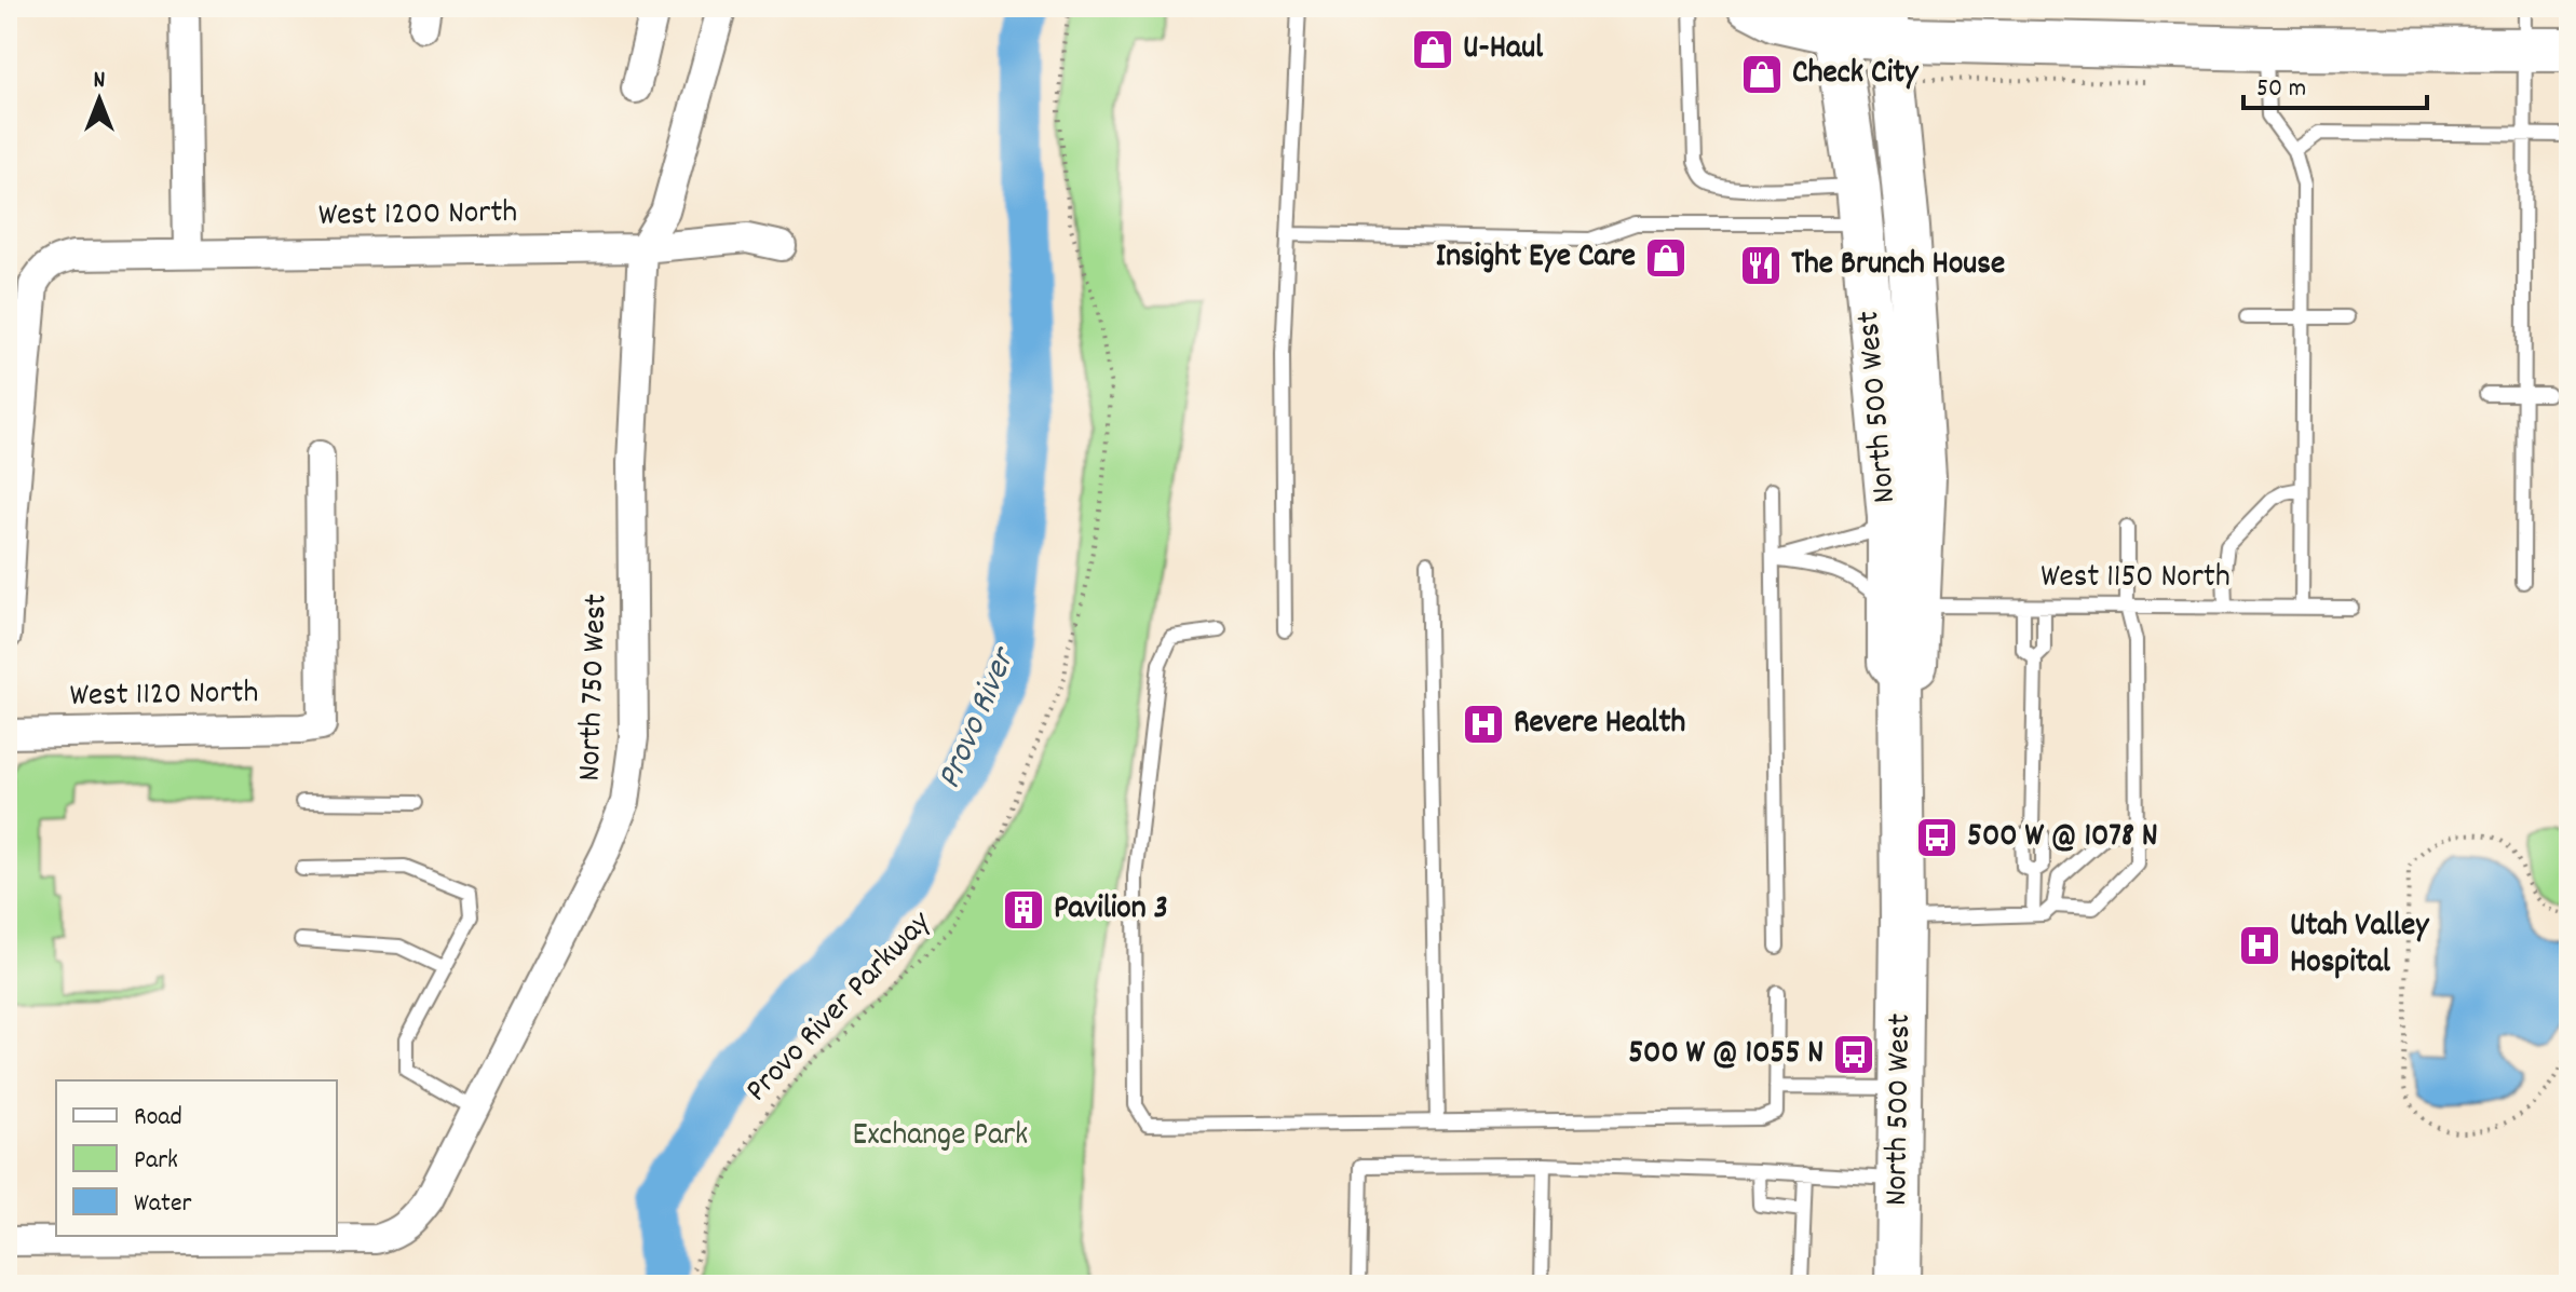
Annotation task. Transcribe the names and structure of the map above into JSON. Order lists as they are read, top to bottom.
{
  "streets": {
    "main road": ["North 500 West"],
    "street": ["West 1200 North", "North 750 West", "West 1120 North"],
    "lane": ["West 1150 North"],
    "path": ["Provo River Parkway"]
  },
  "crossings": [
    ["West 1200 North", "North 750 West"],
    ["North 500 West", "West 1150 North"]
  ],
  "water": ["Provo River"],
  "parks": ["Exchange Park"],
  "places": {
    "shop": ["U-Haul", "Check City", "Insight Eye Care"],
    "restaurant": ["The Brunch House"],
    "hospital": ["Revere Health", "Utah Valley Hospital"],
    "bus stop": ["500 W @ 1078 N", "500 W @ 1055 N"],
    "building": ["Pavilion 3"]
  },
  "legend": ["Road", "Park", "Water"],
  "scale_bar": "50 m",
  "north": "top"
}
